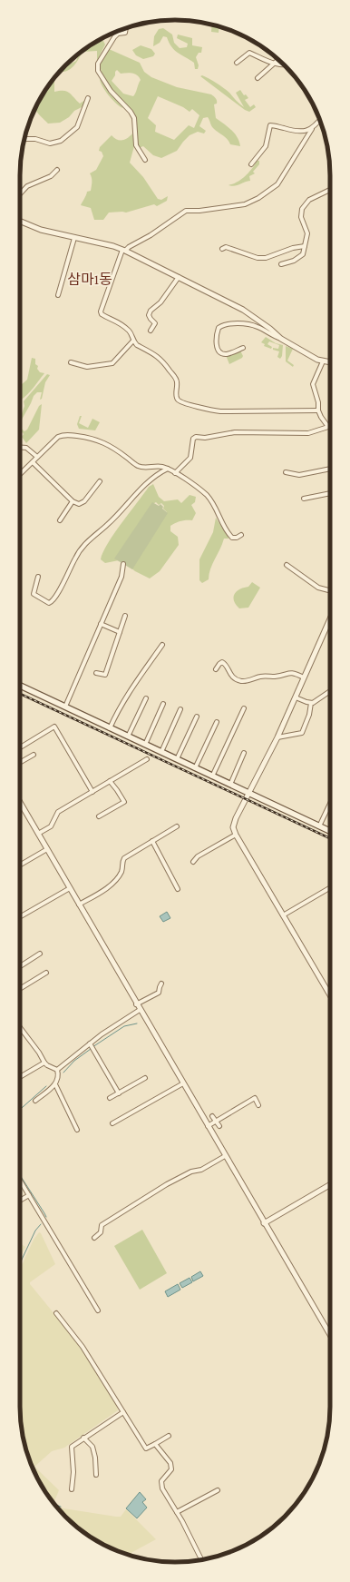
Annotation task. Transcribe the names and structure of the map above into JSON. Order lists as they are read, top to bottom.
{
  "districts": ["삼마1동"]
}
